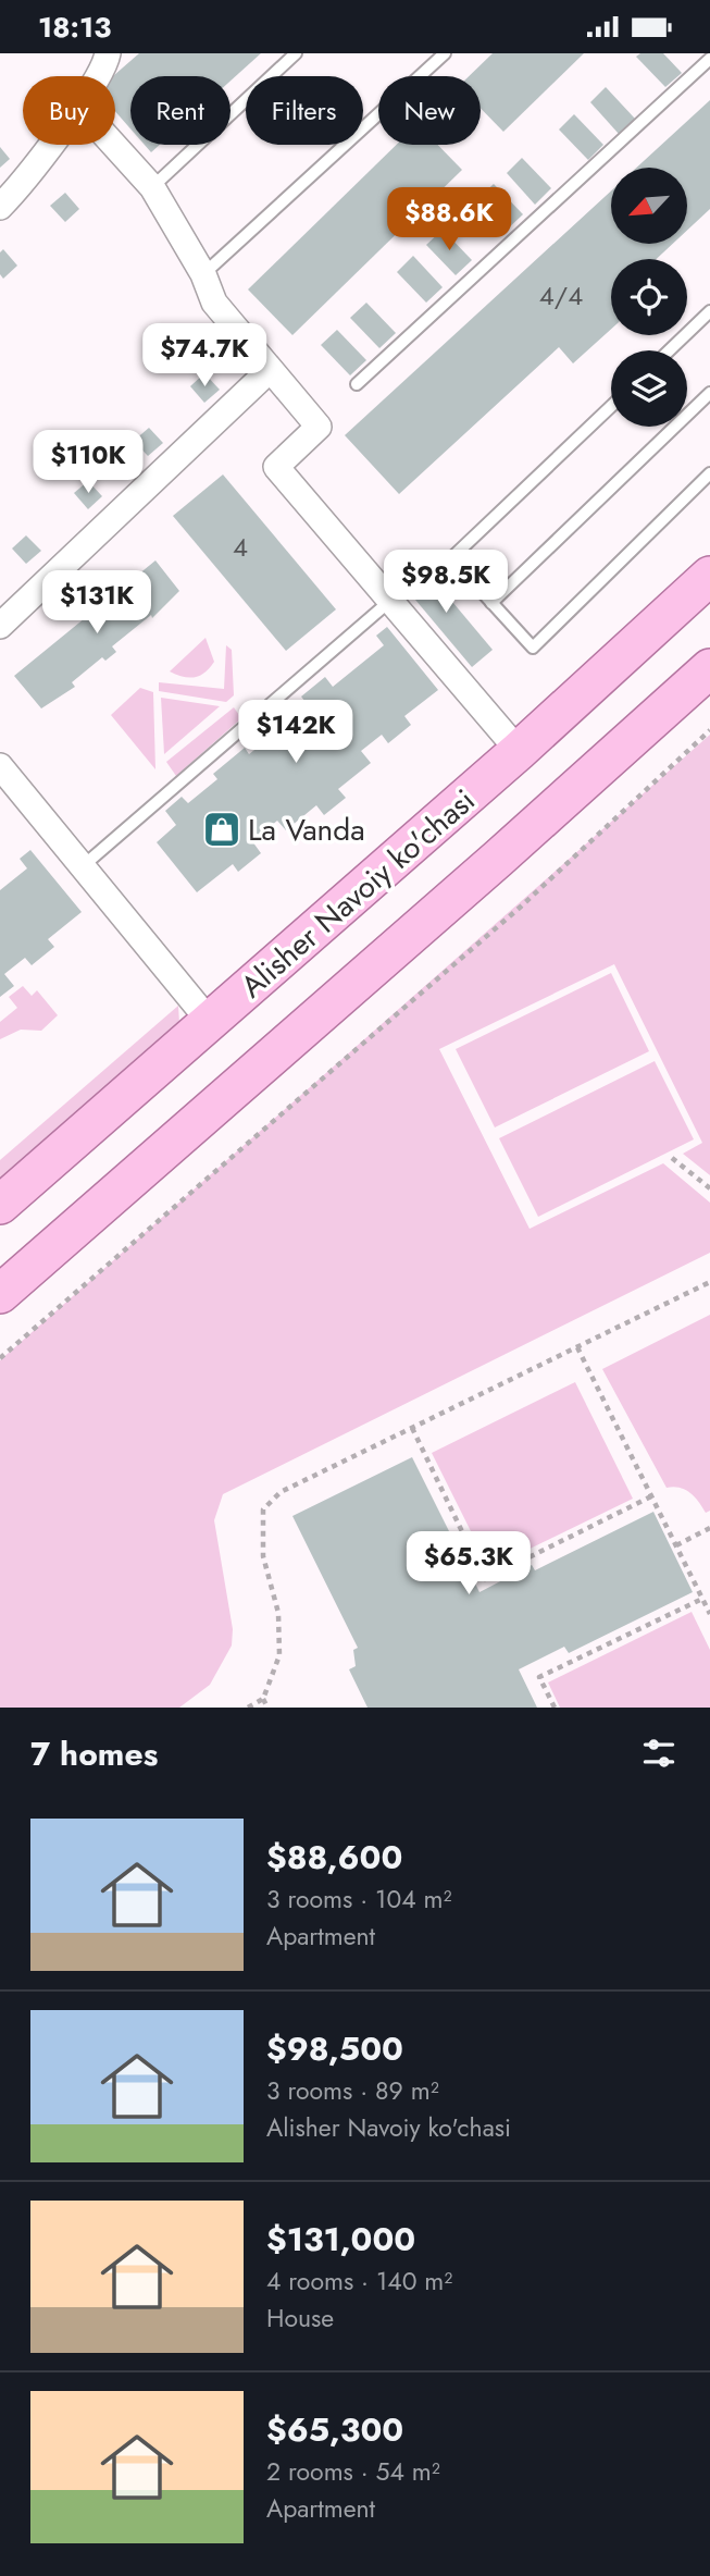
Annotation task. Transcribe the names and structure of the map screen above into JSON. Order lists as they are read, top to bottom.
{
  "streets": {
    "main road": ["Alisher Navoiy ko'chasi"]
  },
  "places": {
    "shop": ["La Vanda"]
  },
  "house_numbers": ["4/4", "4"],
  "north": "bottom left",
  "page": {
    "status": "18:13",
    "chip": [
      "Buy",
      "Rent",
      "Filters",
      "New"
    ],
    "price": [
      "$88.6K",
      "$74.7K",
      "$110K",
      "$98.5K",
      "$131K",
      "$142K",
      "$65.3K"
    ],
    "heading": "7 homes",
    "list": [
      {
        "name": "$88,600",
        "note": "3 rooms · 104 m² · Apartment"
      },
      {
        "name": "$98,500",
        "note": "3 rooms · 89 m² · Alisher Navoiy ko'chasi"
      },
      {
        "name": "$131,000",
        "note": "4 rooms · 140 m² · House"
      },
      {
        "name": "$65,300",
        "note": "2 rooms · 54 m² · Apartment"
      }
    ]
  }
}
